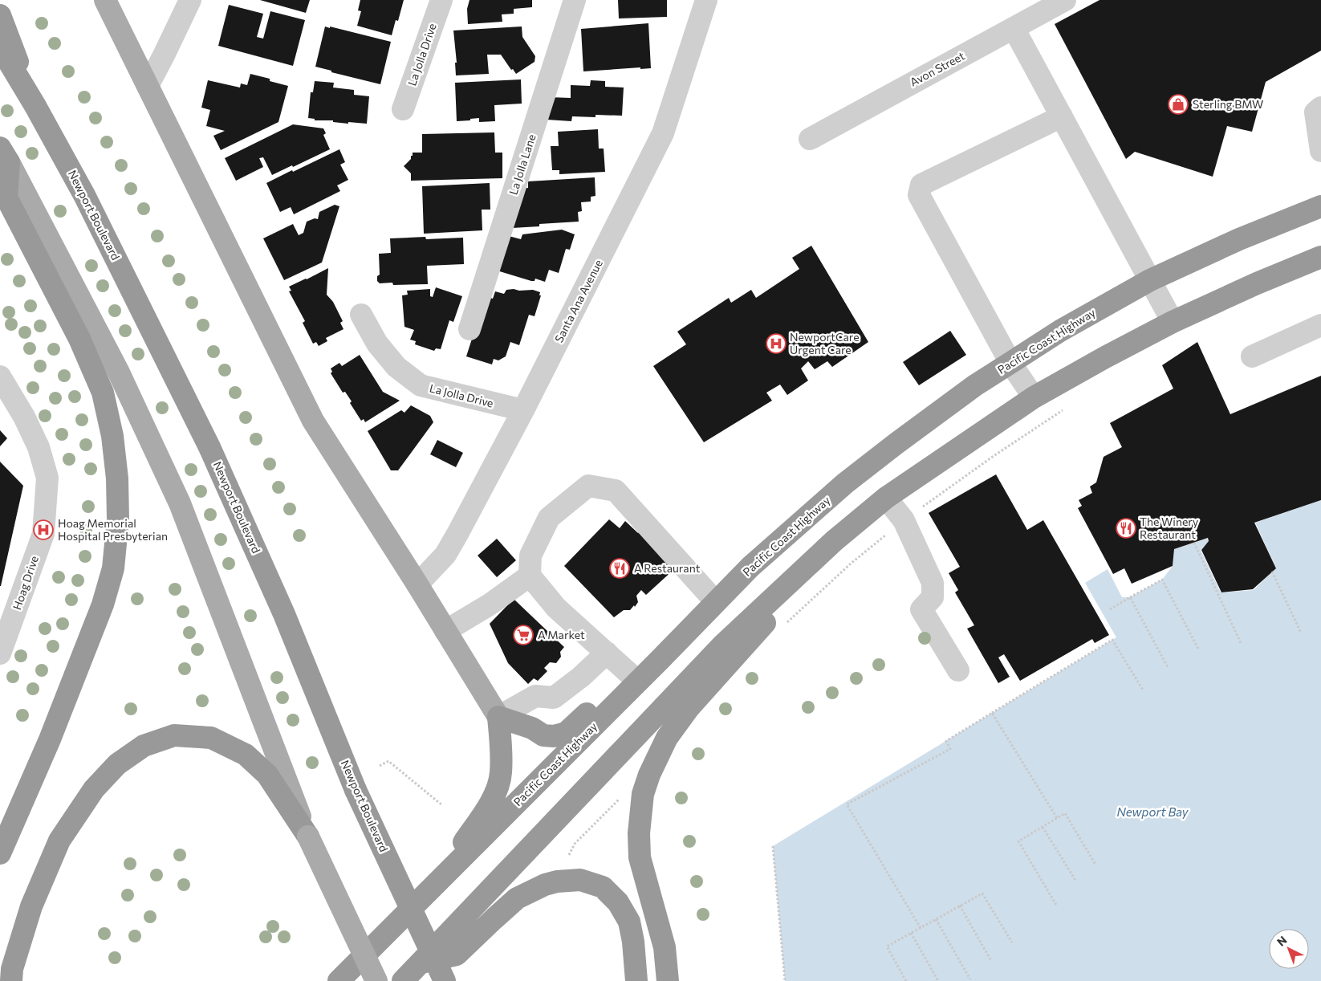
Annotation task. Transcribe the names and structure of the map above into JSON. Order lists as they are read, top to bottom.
{
  "streets": {
    "highway": ["Newport Boulevard", "Pacific Coast Highway"],
    "street": [
      "La Jolla Drive",
      "Avon Street",
      "La Jolla Lane",
      "Santa Ana Avenue",
      "Hoag Drive"
    ]
  },
  "crossings": [
    ["La Jolla Drive", "Santa Ana Avenue"]
  ],
  "water": ["Newport Bay"],
  "places": {
    "shop": ["Sterling BMW"],
    "hospital": ["NewportCare Urgent Care", "Hoag Memorial Hospital Presbyterian"],
    "restaurant": ["The Winery Restaurant", "A Restaurant"],
    "supermarket": ["A Market"]
  },
  "north": "top left"
}
